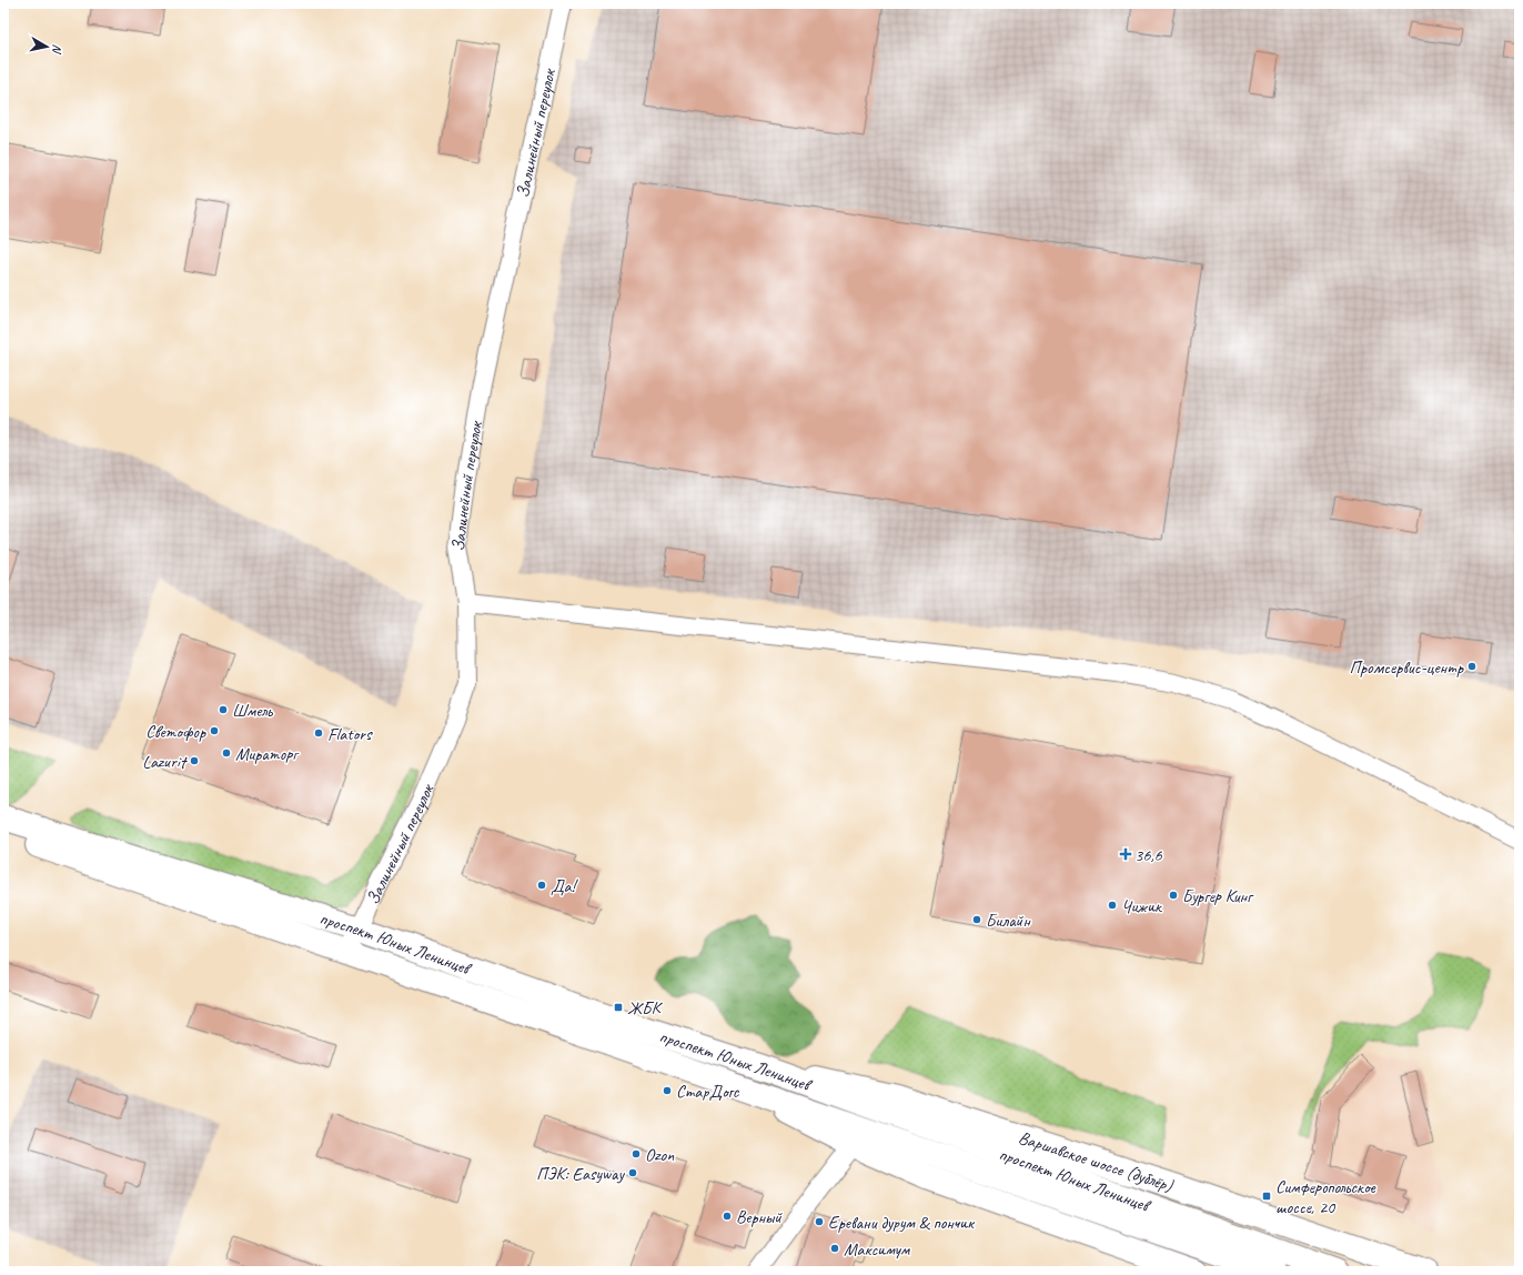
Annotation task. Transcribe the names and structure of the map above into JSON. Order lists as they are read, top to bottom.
{
  "streets": {
    "main road": ["проспект Юных Ленинцев", "Варшавское шоссе (дублёр)"],
    "street": ["Залинейный переулок"]
  },
  "crossings": [
    ["Залинейный переулок", "проспект Юных Ленинцев"],
    ["проспект Юных Ленинцев", "Варшавское шоссе (дублёр)"]
  ],
  "places": {
    "other": [
      "Промсервис-центр",
      "Шмель",
      "Светофор",
      "Flators",
      "Мираторг",
      "Lazurit",
      "Да!",
      "Бургер Кинг",
      "Чижик",
      "Билайн",
      "СтарДогс",
      "Ozon",
      "ПЭК: Easyway",
      "Верный",
      "Еревани дурум & пончик",
      "Максимум"
    ],
    "health": ["36,6"],
    "transit": ["ЖБК", "Симферопольское шоссе, 20"]
  },
  "north": "right"
}
